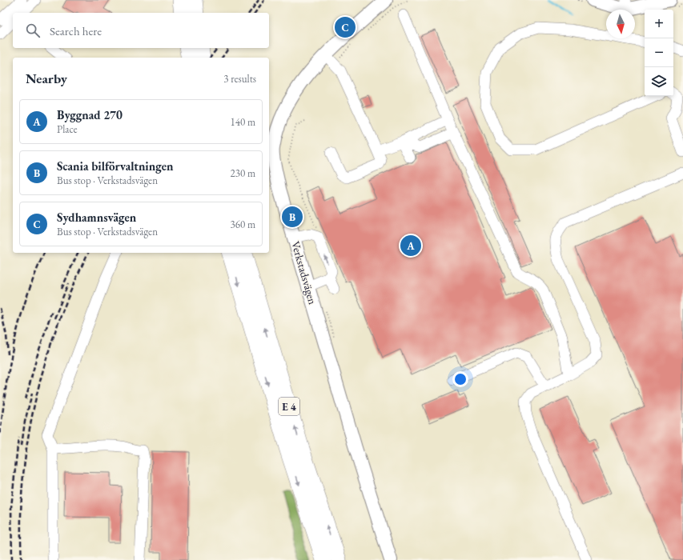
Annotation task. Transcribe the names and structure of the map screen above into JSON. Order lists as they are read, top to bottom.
{
  "streets": {
    "highway": ["E 4"],
    "main road": ["Verkstadsvägen"]
  },
  "north": "bottom",
  "page": {
    "map_buttons": ["+", "−"],
    "search": "Search here",
    "pins": ["C", "B", "A"],
    "heading": ["Nearby", "3 results"],
    "list": [
      {
        "mark": "A",
        "name": "Byggnad 270",
        "note": "Place",
        "value": "140 m"
      },
      {
        "mark": "B",
        "name": "Scania bilförvaltningen",
        "note": "Bus stop · Verkstadsvägen",
        "value": "230 m"
      },
      {
        "mark": "C",
        "name": "Sydhamnsvägen",
        "note": "Bus stop · Verkstadsvägen",
        "value": "360 m"
      }
    ]
  }
}
